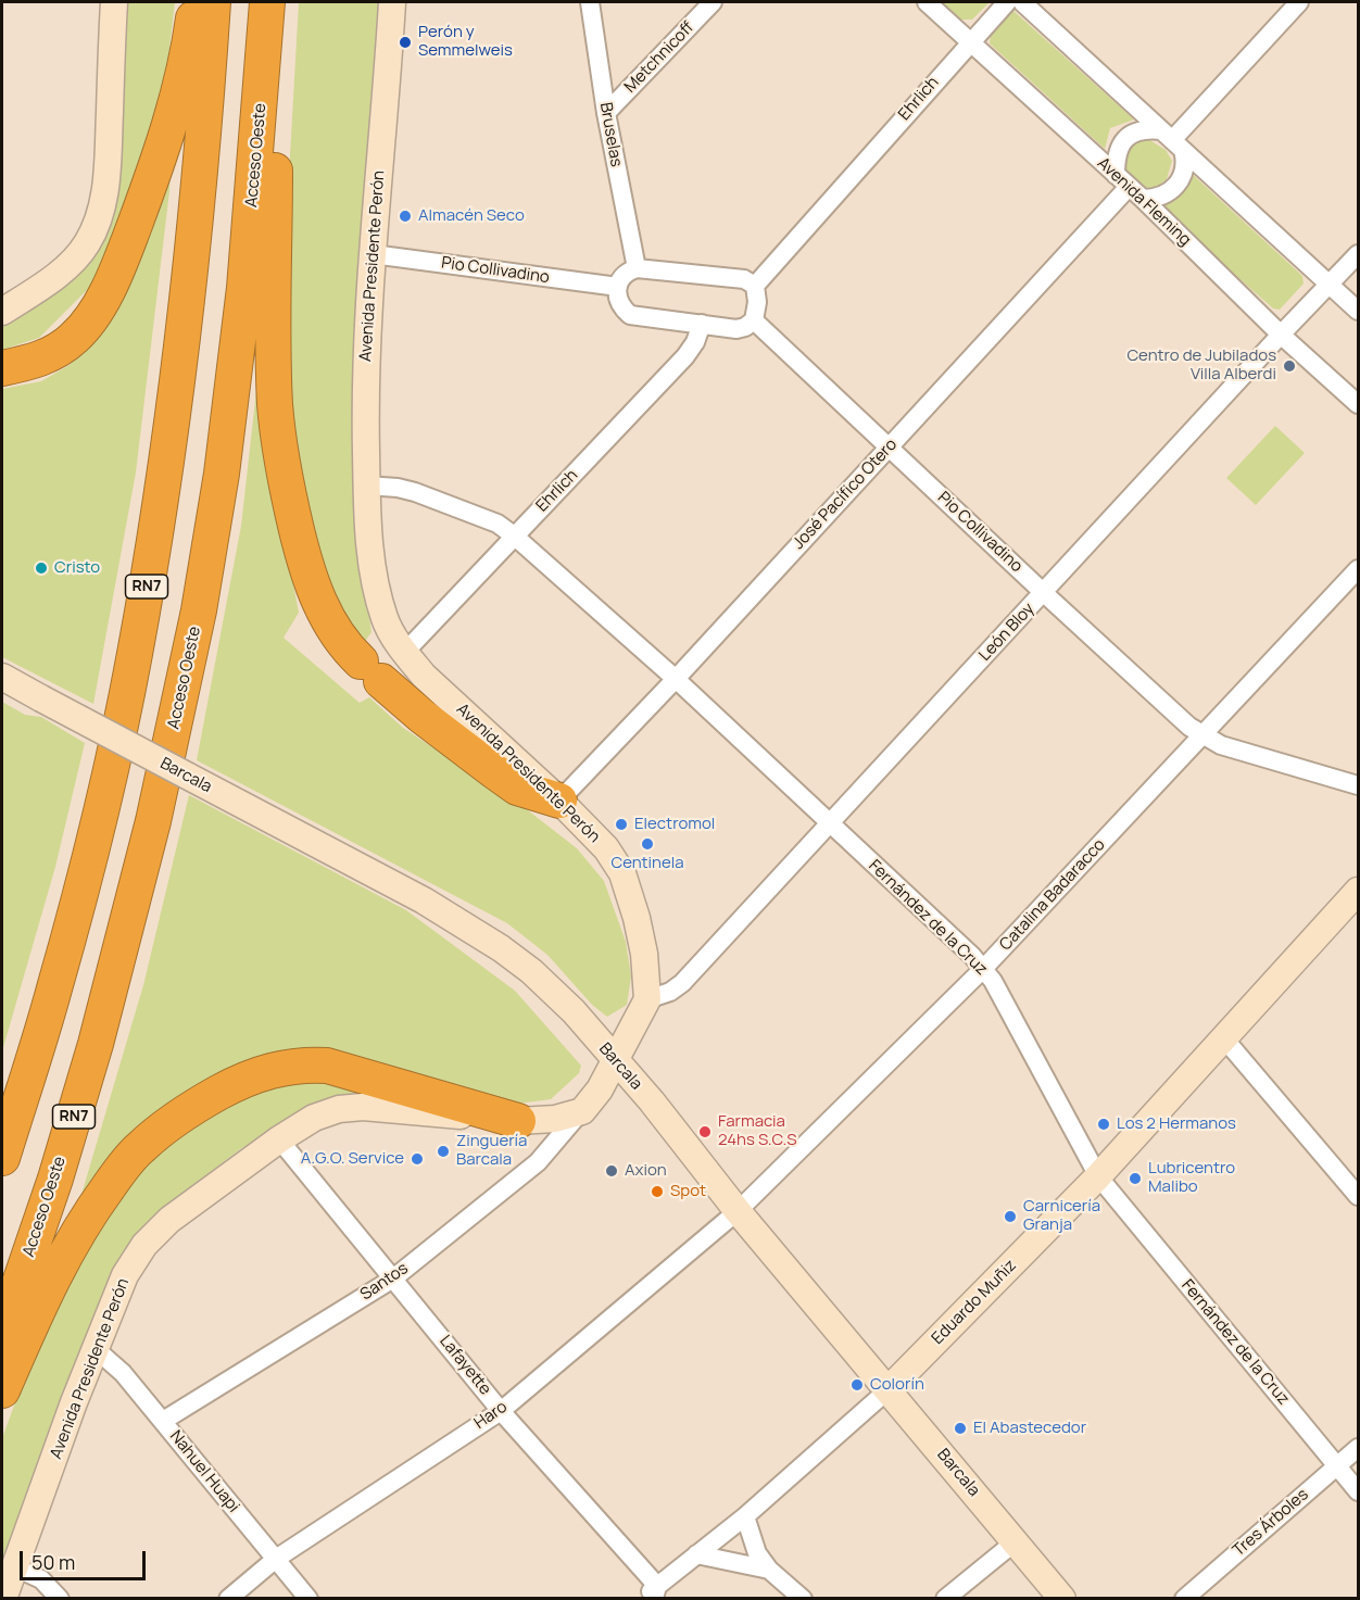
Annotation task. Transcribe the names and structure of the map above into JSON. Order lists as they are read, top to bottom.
{
  "streets": {
    "highway": ["Acceso Oeste", "RN7"],
    "street": [
      "Metchnicoff",
      "Ehrlich",
      "Bruselas",
      "Avenida Fleming",
      "Avenida Presidente Perón",
      "Pio Collivadino",
      "José Pacífico Otero",
      "León Bloy",
      "Barcala",
      "Catalina Badaracco",
      "Fernández de la Cruz",
      "Santos",
      "Eduardo Muñiz",
      "Lafayette",
      "Haro",
      "Nahuel Huapi",
      "Tres Árboles"
    ]
  },
  "crossings": [
    ["Metchnicoff", "Bruselas"],
    ["Ehrlich", "Avenida Fleming"],
    ["Ehrlich", "Avenida Presidente Perón"],
    ["Ehrlich", "Fernández de la Cruz"],
    ["Avenida Fleming", "José Pacífico Otero"],
    ["Avenida Fleming", "León Bloy"],
    ["Avenida Presidente Perón", "Pio Collivadino"],
    ["Avenida Presidente Perón", "José Pacífico Otero"],
    ["Avenida Presidente Perón", "León Bloy"],
    ["Avenida Presidente Perón", "Fernández de la Cruz"],
    ["Avenida Presidente Perón", "Santos"],
    ["Avenida Presidente Perón", "Lafayette"],
    ["Avenida Presidente Perón", "Nahuel Huapi"],
    ["Pio Collivadino", "José Pacífico Otero"],
    ["Pio Collivadino", "León Bloy"],
    ["Pio Collivadino", "Catalina Badaracco"],
    ["José Pacífico Otero", "Fernández de la Cruz"],
    ["León Bloy", "Fernández de la Cruz"],
    ["Barcala", "Catalina Badaracco"],
    ["Barcala", "Eduardo Muñiz"],
    ["Barcala", "Haro"],
    ["Catalina Badaracco", "Fernández de la Cruz"],
    ["Catalina Badaracco", "Haro"],
    ["Fernández de la Cruz", "Eduardo Muñiz"],
    ["Fernández de la Cruz", "Tres Árboles"],
    ["Santos", "Lafayette"],
    ["Santos", "Nahuel Huapi"],
    ["Eduardo Muñiz", "Lafayette"],
    ["Lafayette", "Haro"],
    ["Haro", "Nahuel Huapi"]
  ],
  "places": [
    "Perón y Semmelweis",
    "Almacén Seco",
    "Centro de Jubilados Villa Alberdi",
    "Cristo",
    "Electromol",
    "Centinela",
    "Los 2 Hermanos",
    "Farmacia 24hs S.C.S",
    "Zinguería Barcala",
    "A.G.O. Service",
    "Axion",
    "Lubricentro Malibo",
    "Spot",
    "Carnicería Granja",
    "Colorín",
    "El Abastecedor"
  ],
  "scale_bar": "50 m"
}
